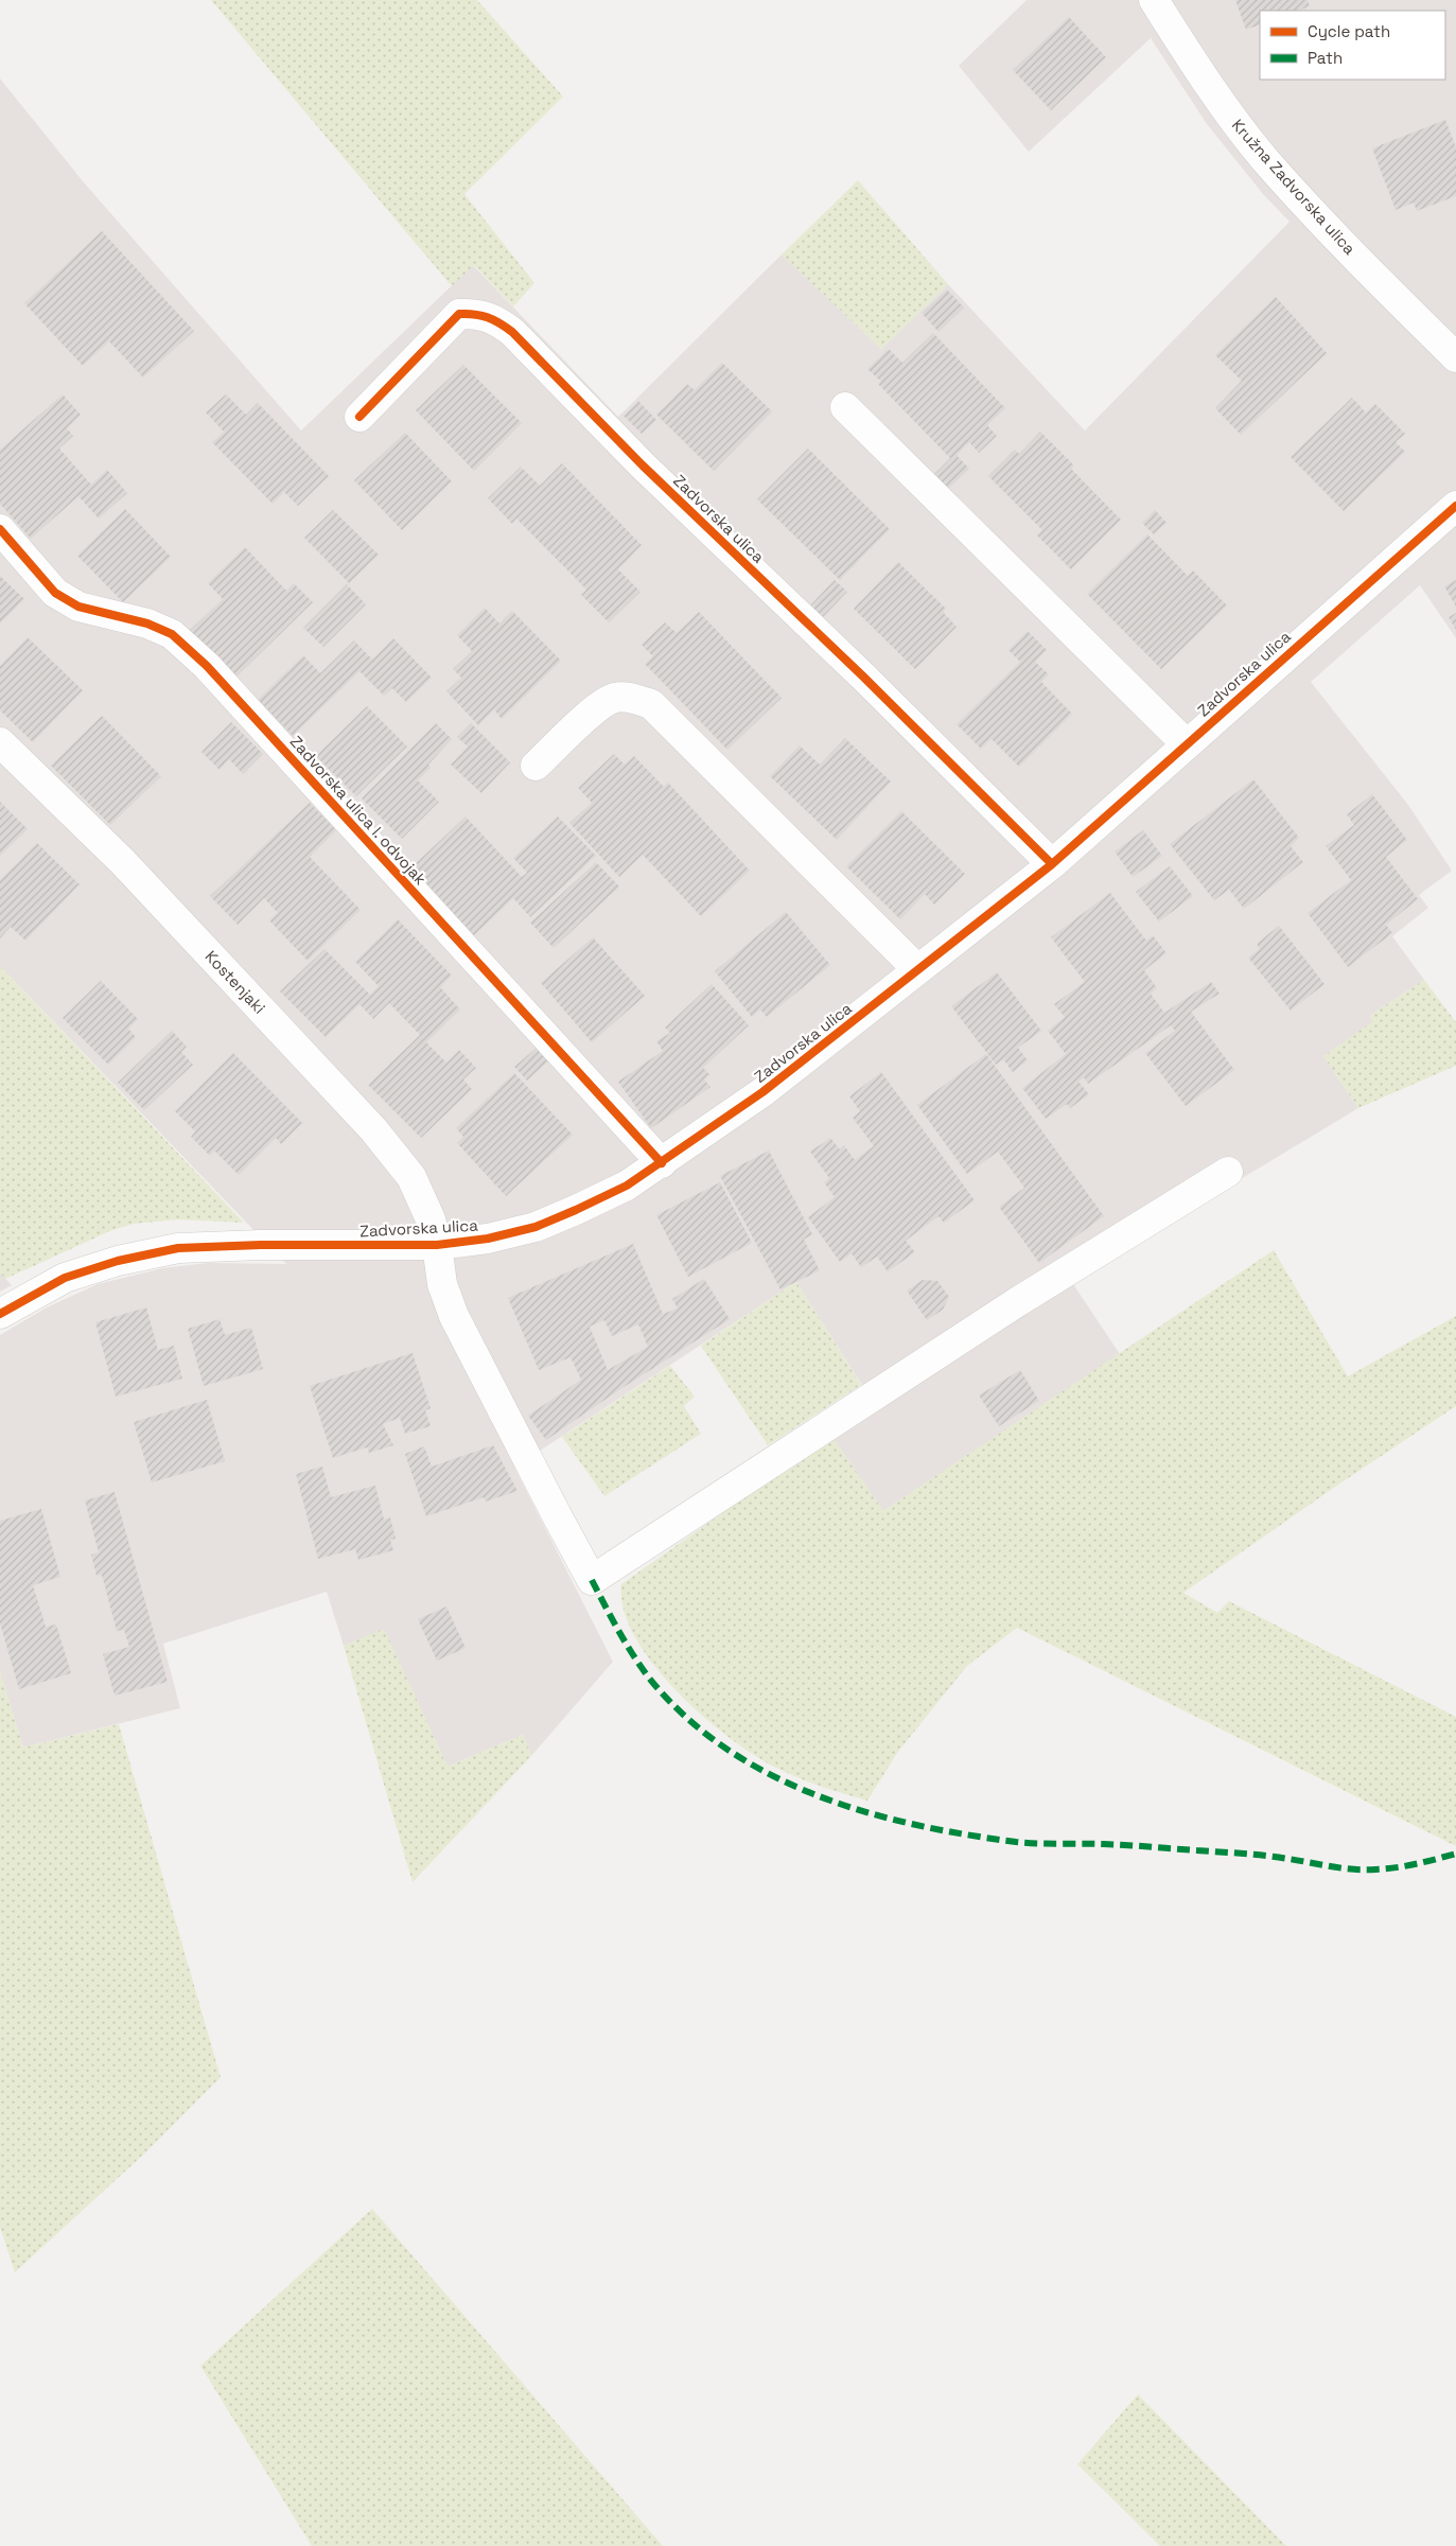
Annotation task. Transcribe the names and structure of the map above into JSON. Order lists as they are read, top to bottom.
{
  "streets": {
    "street": [
      "Kružna Zadvorska ulica",
      "Zadvorska ulica",
      "Zadvorska ulica I. odvojak",
      "Kostenjaki"
    ]
  },
  "crossings": [
    ["Zadvorska ulica", "Zadvorska ulica I. odvojak"],
    ["Zadvorska ulica", "Kostenjaki"]
  ],
  "legend": ["Cycle path", "Path"]
}
